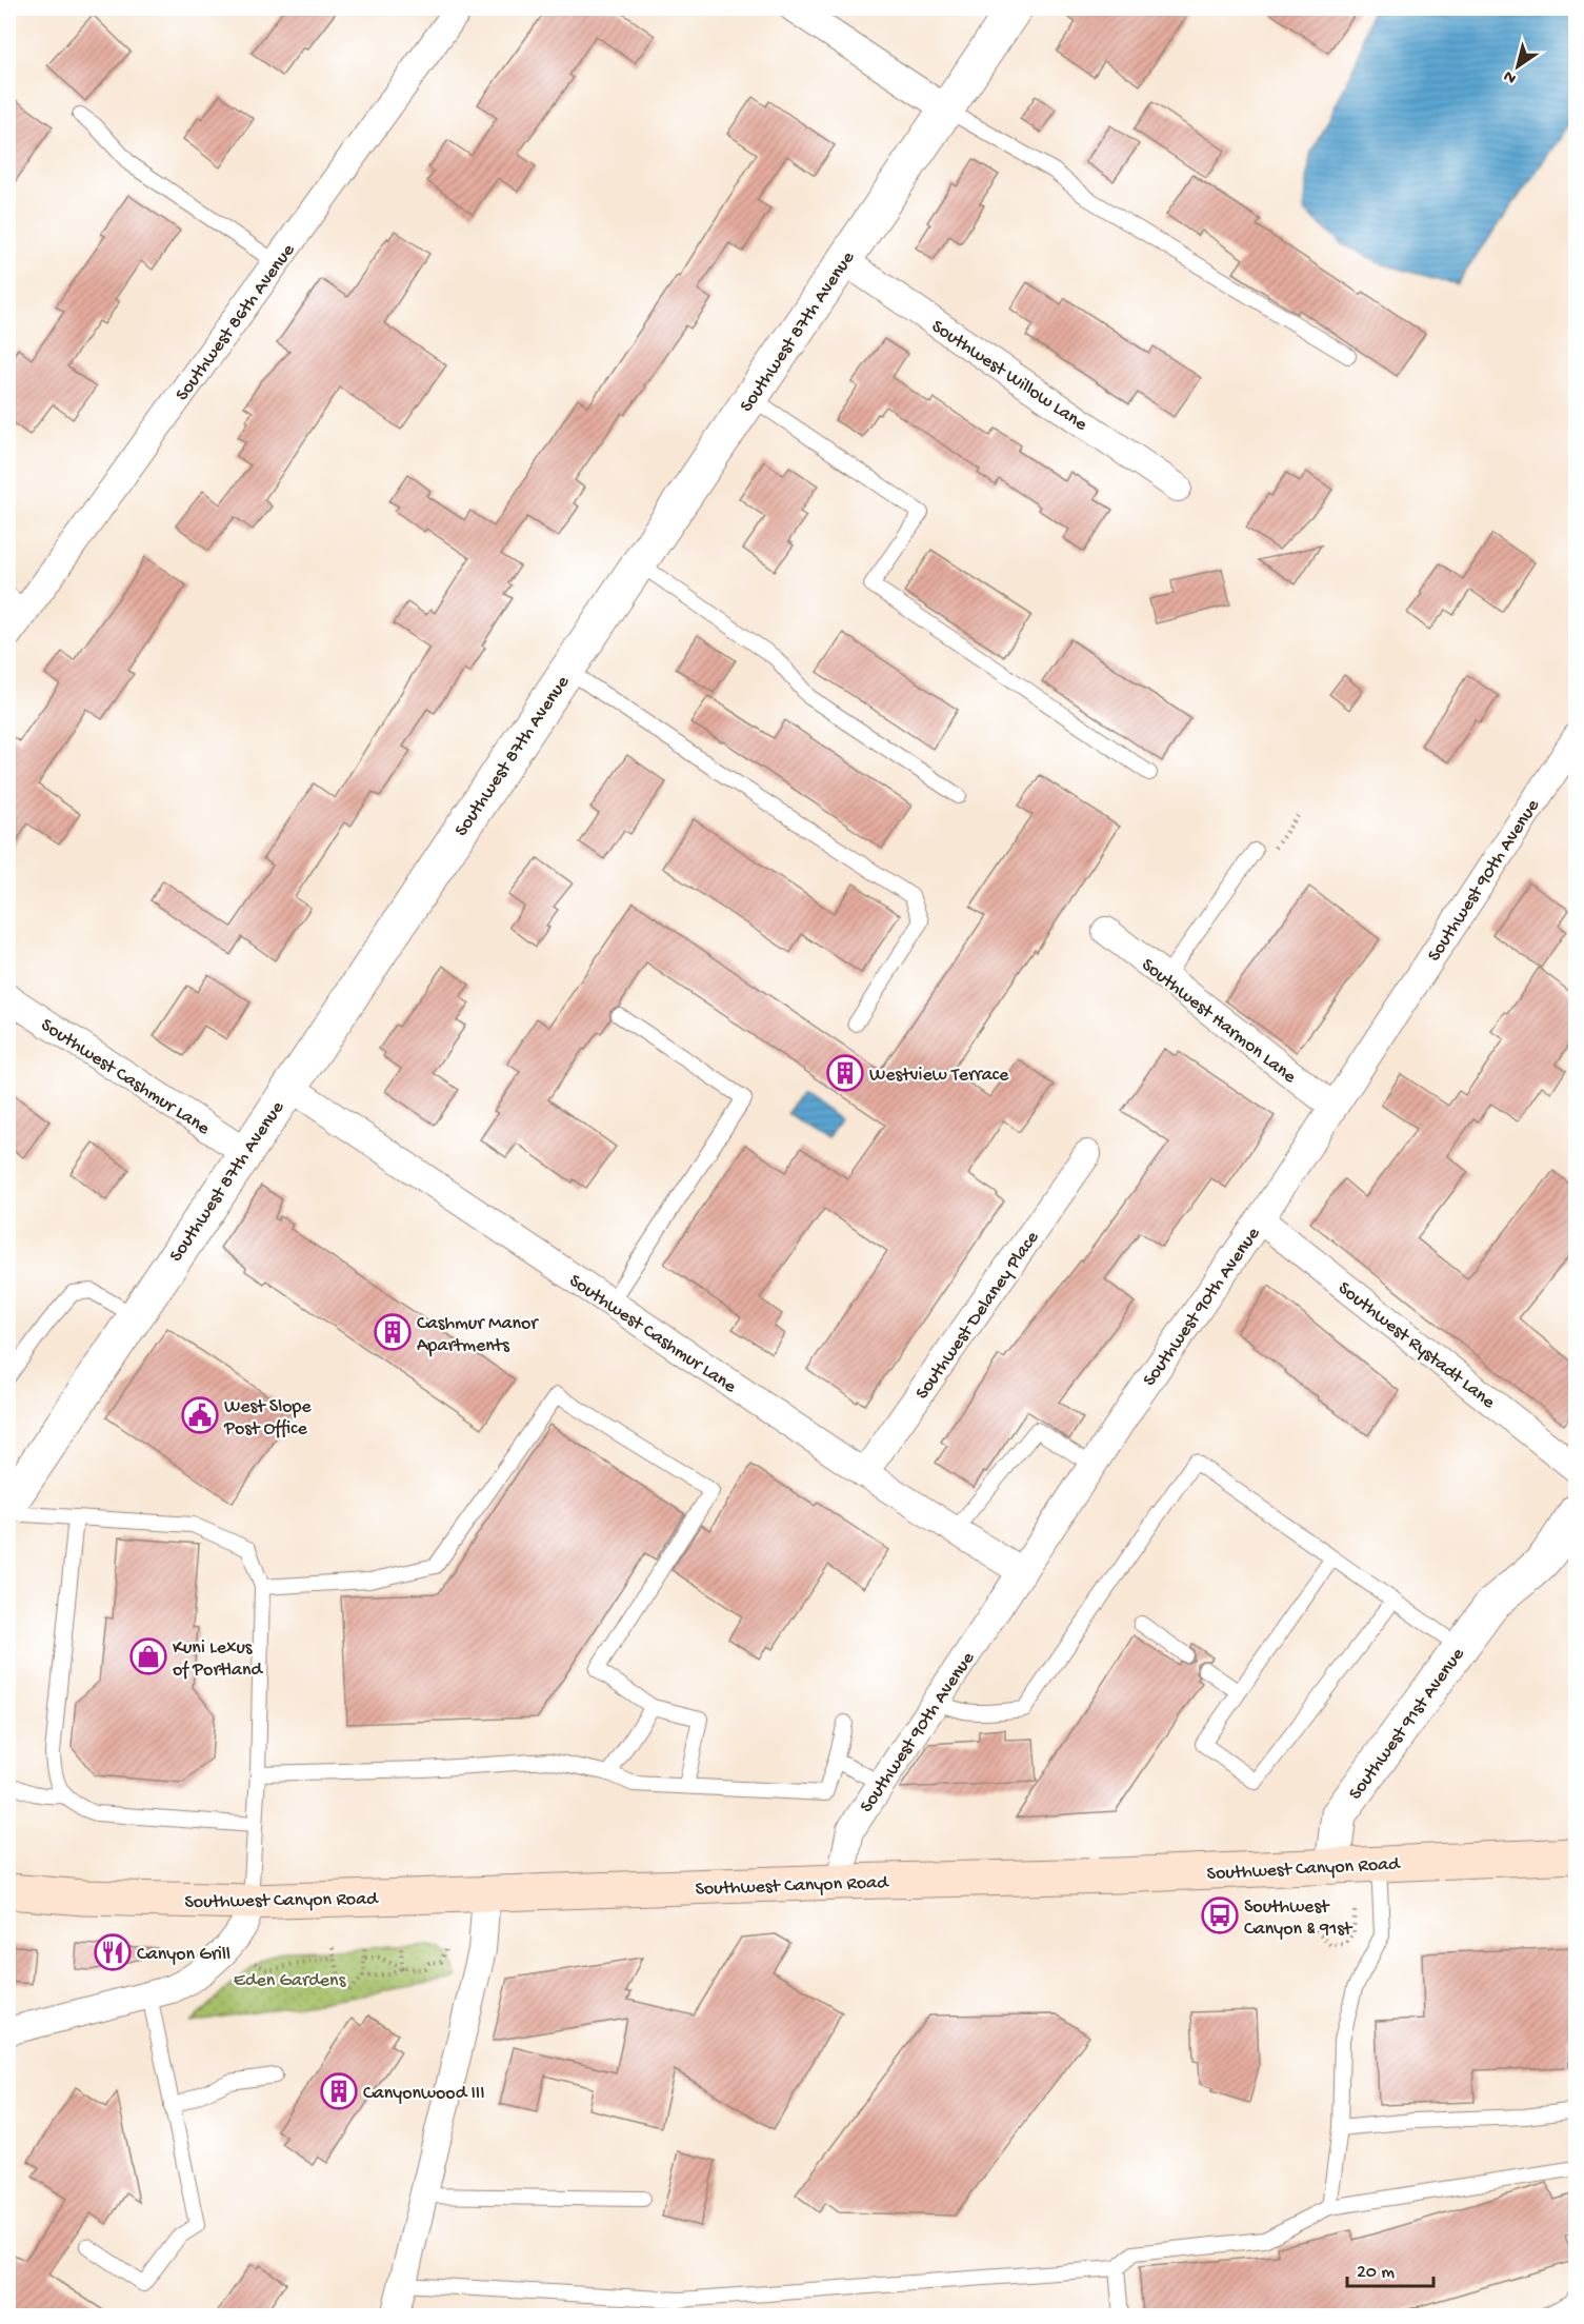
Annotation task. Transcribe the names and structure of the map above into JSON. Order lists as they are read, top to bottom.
{
  "streets": {
    "main road": ["Southwest Canyon Road"],
    "street": [
      "Southwest 86th Avenue",
      "Southwest 87th Avenue",
      "Southwest Willow Lane",
      "Southwest 90th Avenue",
      "Southwest Harmon Lane",
      "Southwest Cashmur Lane",
      "Southwest Delaney Place",
      "Southwest Rystadt Lane",
      "Southwest 91st Avenue"
    ]
  },
  "crossings": [
    ["Southwest 87th Avenue", "Southwest Willow Lane"],
    ["Southwest 87th Avenue", "Southwest Cashmur Lane"],
    ["Southwest 90th Avenue", "Southwest Harmon Lane"],
    ["Southwest 90th Avenue", "Southwest Cashmur Lane"],
    ["Southwest 90th Avenue", "Southwest Rystadt Lane"],
    ["Southwest 90th Avenue", "Southwest Canyon Road"],
    ["Southwest Cashmur Lane", "Southwest Delaney Place"],
    ["Southwest 91st Avenue", "Southwest Canyon Road"]
  ],
  "parks": ["Eden Gardens"],
  "places": {
    "building": ["Westview Terrace", "Cashmur Manor Apartments", "Canyonwood III"],
    "public building": ["West Slope Post Office"],
    "shop": ["Kuni Lexus of Portland"],
    "bus stop": ["Southwest Canyon & 91st"],
    "restaurant": ["Canyon Grill"]
  },
  "scale_bar": "20 m",
  "north": "bottom left"
}
